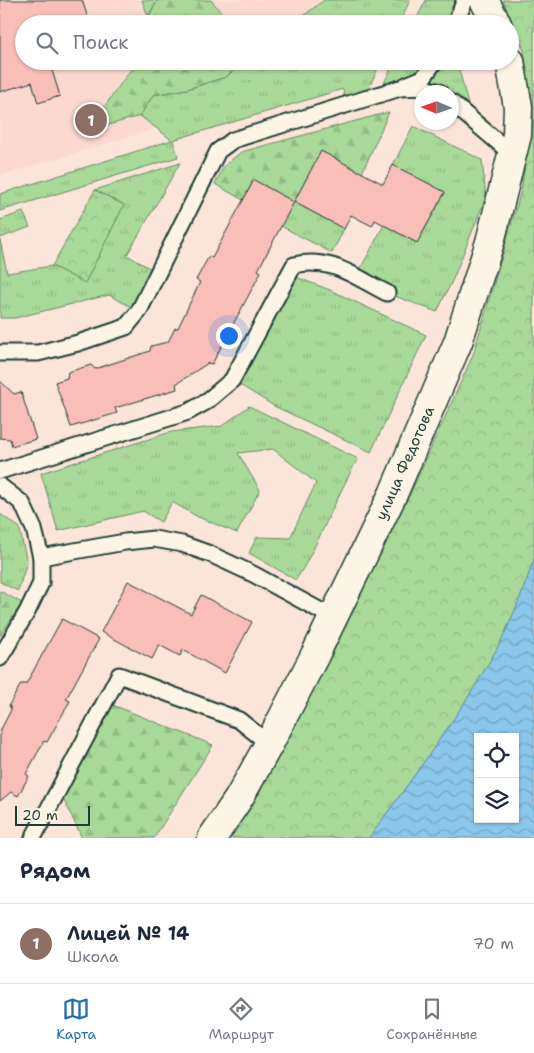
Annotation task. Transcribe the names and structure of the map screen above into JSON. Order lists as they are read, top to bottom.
{
  "streets": {
    "street": ["улица Федотова"]
  },
  "scale_bar": "20 m",
  "north": "left",
  "page": {
    "search": "Поиск",
    "pins": "1",
    "scale": "20 m",
    "heading": "Рядом",
    "list": [
      {
        "mark": "1",
        "name": "Лицей № 14",
        "note": "Школа",
        "value": "70 m"
      }
    ],
    "nav": ["Карта", "Маршрут", "Сохранённые"]
  }
}
